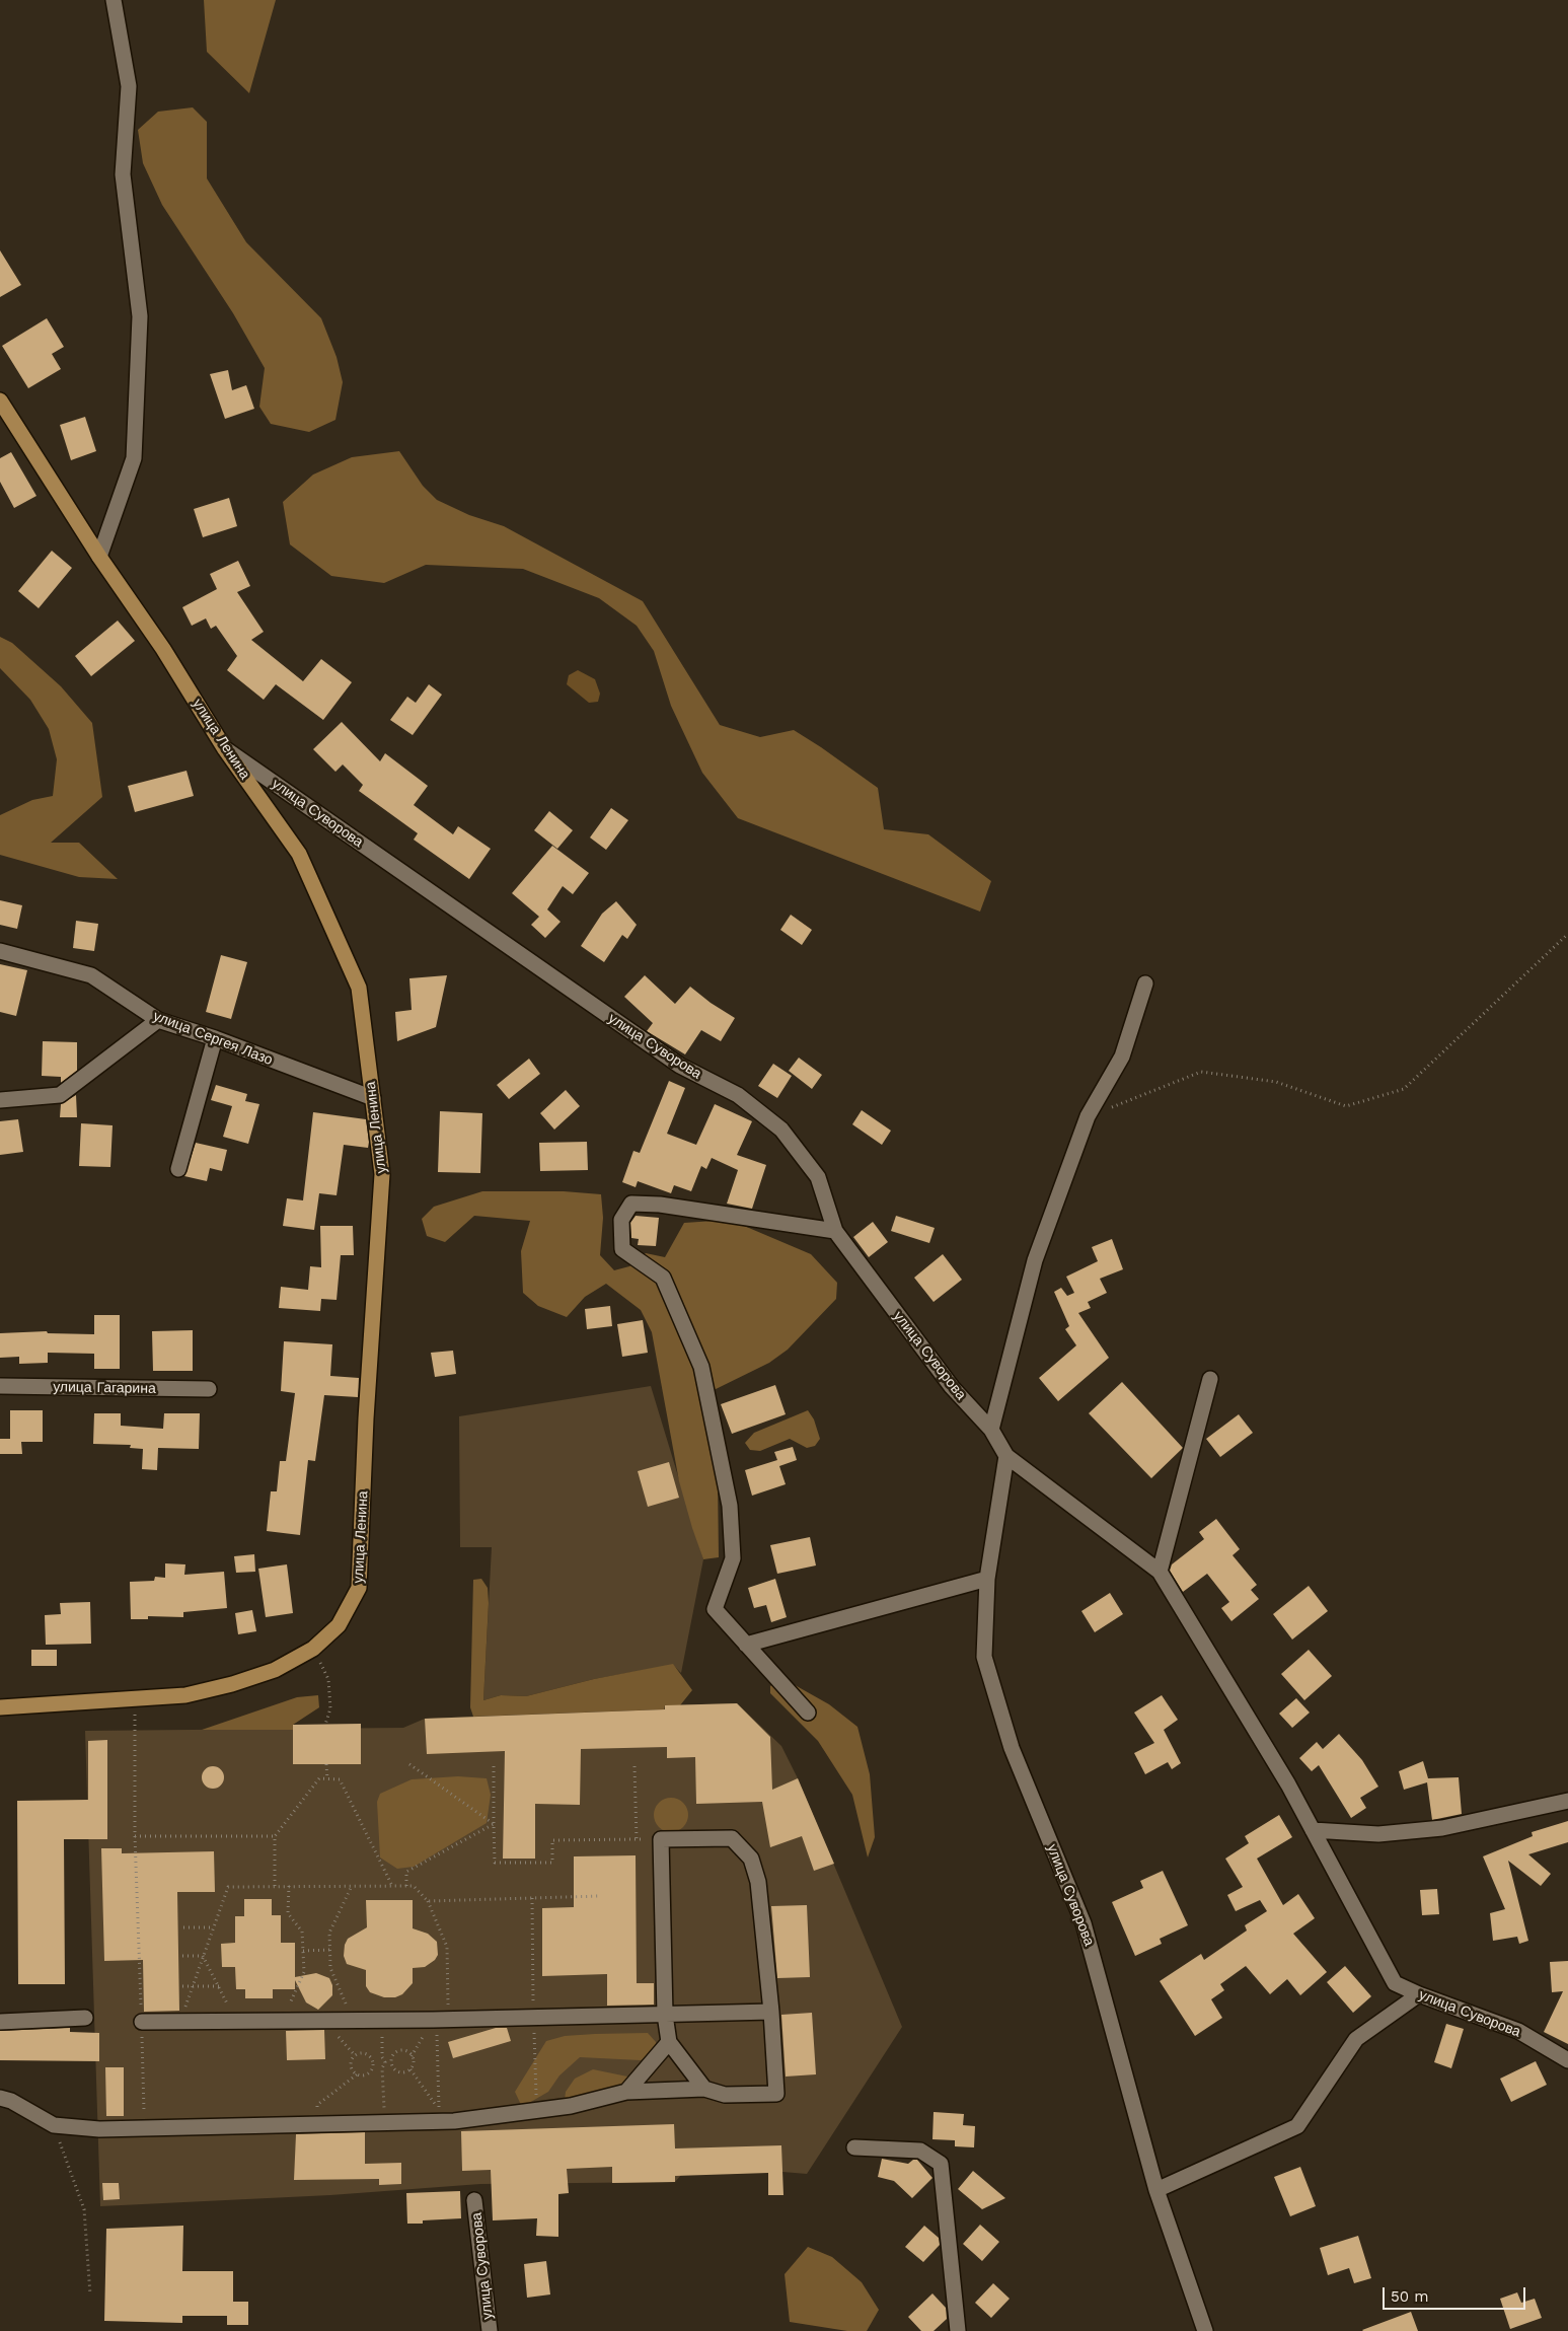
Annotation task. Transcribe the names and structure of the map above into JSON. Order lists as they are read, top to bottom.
{
  "streets": {
    "main road": ["улица Ленина"],
    "street": ["улица Суворова", "улица Сергея Лазо", "улица Гагарина"]
  },
  "crossings": [
    ["улица Ленина", "улица Суворова"],
    ["улица Ленина", "улица Сергея Лазо"]
  ],
  "scale_bar": "50 m"
}
